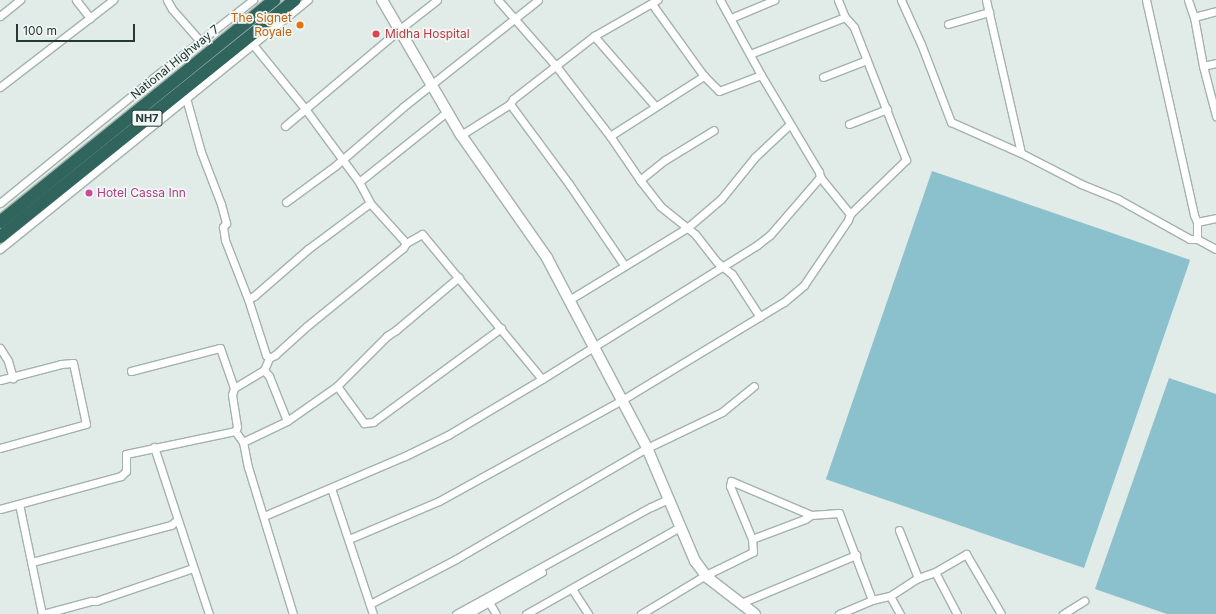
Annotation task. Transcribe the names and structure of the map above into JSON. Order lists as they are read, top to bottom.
{
  "streets": {
    "highway": ["National Highway 7", "NH7"]
  },
  "places": ["The Signet Royale", "Midha Hospital", "Hotel Cassa Inn"],
  "scale_bar": "100 m"
}
